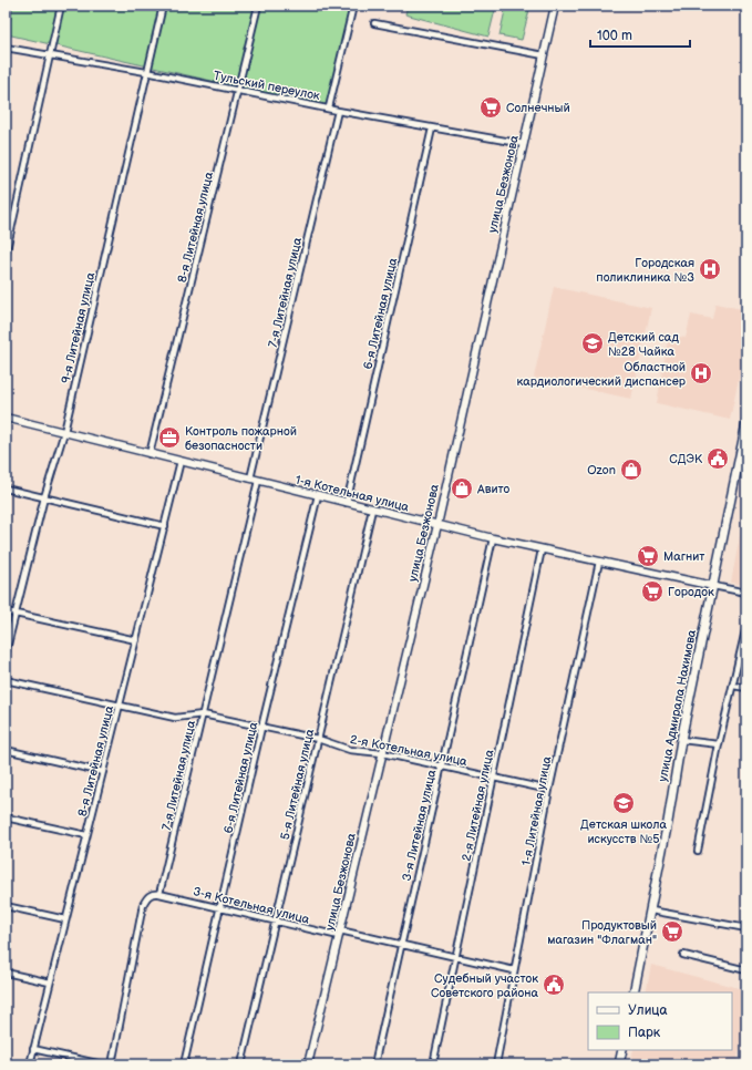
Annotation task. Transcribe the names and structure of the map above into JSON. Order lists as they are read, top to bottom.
{
  "streets": {
    "main road": ["улица Адмирала Нахимова"],
    "street": [
      "Тульский переулок",
      "улица Безжонова",
      "8-я Литейная улица",
      "7-я Литейная улица",
      "6-я Литейная улица",
      "9-я Литейная улица",
      "1-я Котельная улица",
      "2-я Котельная улица",
      "5-я Литейная улица",
      "2-я Литейная улица",
      "1-я Литейная улица",
      "3-я Литейная улица",
      "3-я Котельная улица"
    ]
  },
  "crossings": [
    ["Тульский переулок", "улица Безжонова"],
    ["Тульский переулок", "8-я Литейная улица"],
    ["Тульский переулок", "7-я Литейная улица"],
    ["Тульский переулок", "6-я Литейная улица"],
    ["Тульский переулок", "9-я Литейная улица"],
    ["улица Безжонова", "1-я Котельная улица"],
    ["улица Безжонова", "2-я Котельная улица"],
    ["улица Безжонова", "3-я Котельная улица"],
    ["8-я Литейная улица", "1-я Котельная улица"],
    ["8-я Литейная улица", "2-я Котельная улица"],
    ["7-я Литейная улица", "1-я Котельная улица"],
    ["7-я Литейная улица", "2-я Котельная улица"],
    ["7-я Литейная улица", "3-я Котельная улица"],
    ["6-я Литейная улица", "1-я Котельная улица"],
    ["6-я Литейная улица", "2-я Котельная улица"],
    ["6-я Литейная улица", "3-я Котельная улица"],
    ["9-я Литейная улица", "1-я Котельная улица"],
    ["1-я Котельная улица", "улица Адмирала Нахимова"],
    ["1-я Котельная улица", "5-я Литейная улица"],
    ["1-я Котельная улица", "2-я Литейная улица"],
    ["1-я Котельная улица", "1-я Литейная улица"],
    ["1-я Котельная улица", "3-я Литейная улица"],
    ["2-я Котельная улица", "5-я Литейная улица"],
    ["2-я Котельная улица", "2-я Литейная улица"],
    ["2-я Котельная улица", "1-я Литейная улица"],
    ["2-я Котельная улица", "3-я Литейная улица"],
    ["5-я Литейная улица", "3-я Котельная улица"],
    ["2-я Литейная улица", "3-я Котельная улица"],
    ["1-я Литейная улица", "3-я Котельная улица"],
    ["3-я Литейная улица", "3-я Котельная улица"]
  ],
  "places": {
    "supermarket": [
      "Солнечный",
      "Магнит",
      "Городок",
      "Продуктовый магазин \"Флагман\""
    ],
    "hospital": ["Городская поликлиника №3", "Областной кардиологический диспансер"],
    "school or university": ["Детский сад №28 Чайка", "Детская школа искусств №5"],
    "office": ["Контроль пожарной безопасности"],
    "public building": ["СДЭК", "Судебный участок Советского района"],
    "shop": ["Ozon", "Авито"]
  },
  "legend": ["Улица", "Парк"],
  "scale_bar": "100 m"
}
